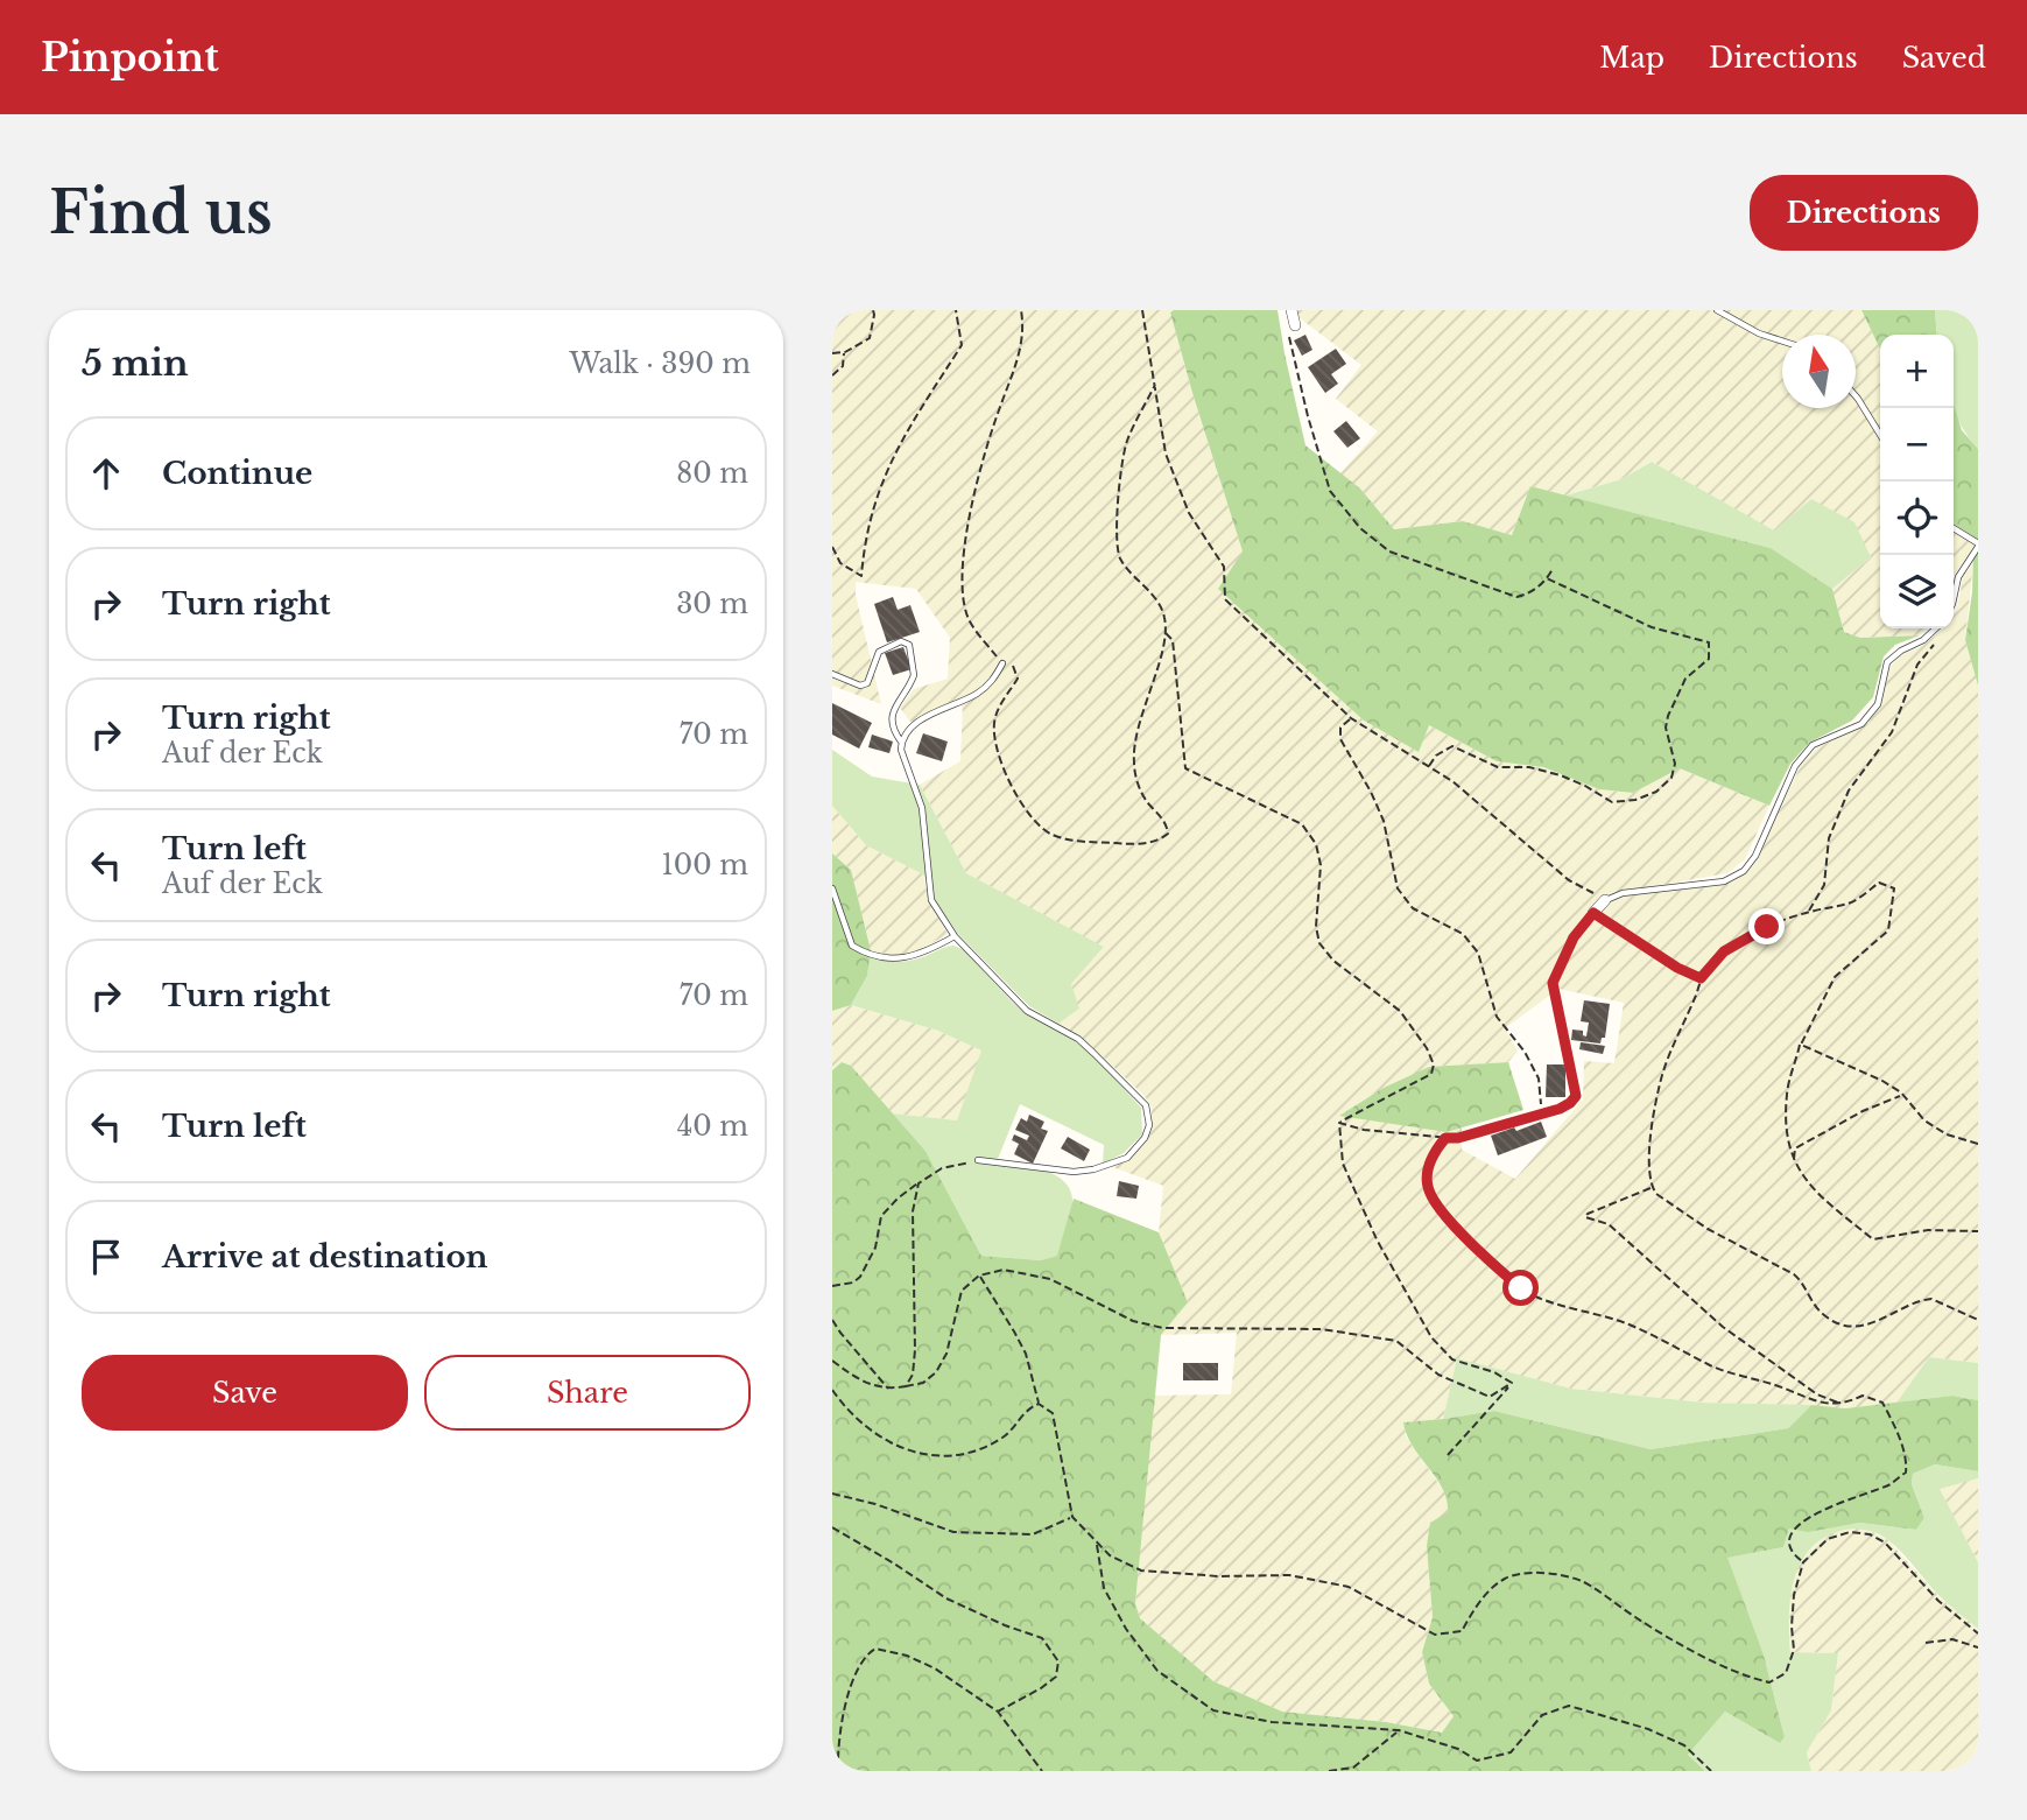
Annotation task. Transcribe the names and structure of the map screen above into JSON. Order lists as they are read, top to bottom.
{
  "north": "top",
  "page": {
    "header": "Pinpoint",
    "nav": ["Map", "Directions", "Saved"],
    "buttons": [
      "Directions",
      ["Save", "Share"]
    ],
    "title": "Find us",
    "heading": ["5 min", "Walk · 390 m"],
    "map_buttons": ["+", "−"],
    "list": [
      ["Continue", "80 m"],
      ["Turn right", "30 m"],
      ["Turn right", "Auf der Eck", "70 m"],
      ["Turn left", "Auf der Eck", "100 m"],
      ["Turn right", "70 m"],
      ["Turn left", "40 m"],
      "Arrive at destination"
    ]
  }
}
